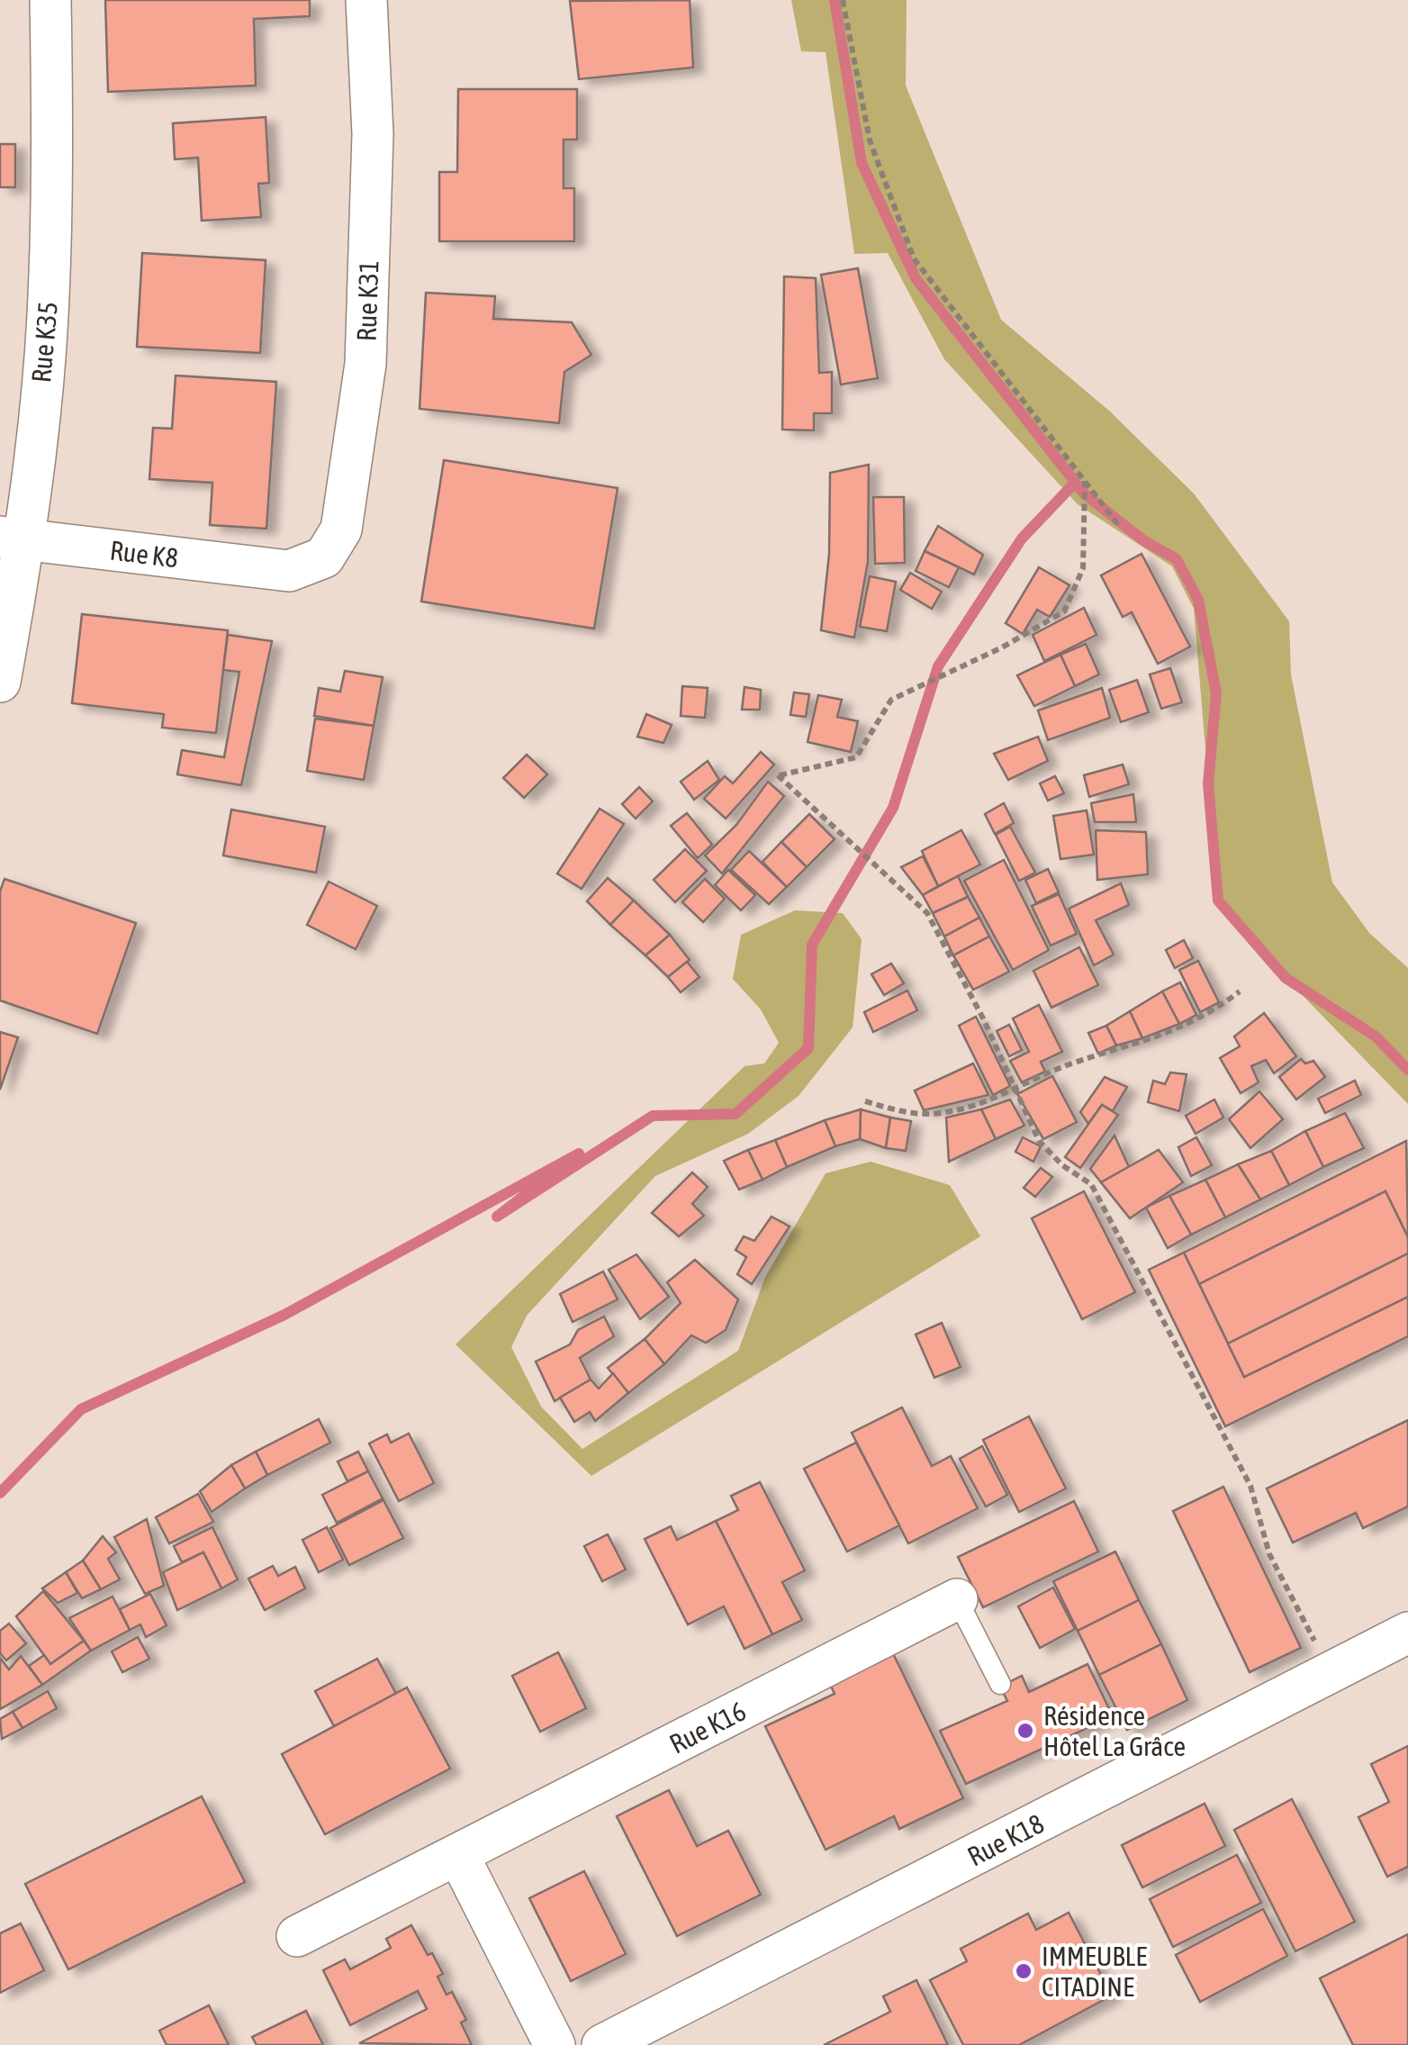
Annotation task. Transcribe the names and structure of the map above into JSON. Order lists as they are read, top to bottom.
{
  "streets": {
    "street": [
      "Rue K31",
      "Rue K35",
      "Rue K8",
      "Rue K16",
      "Rue K18"
    ]
  },
  "crossings": [
    ["Rue K31", "Rue K8"],
    ["Rue K35", "Rue K8"]
  ],
  "places": ["Résidence Hôtel La Grâce", "IMMEUBLE CITADINE"]
}
